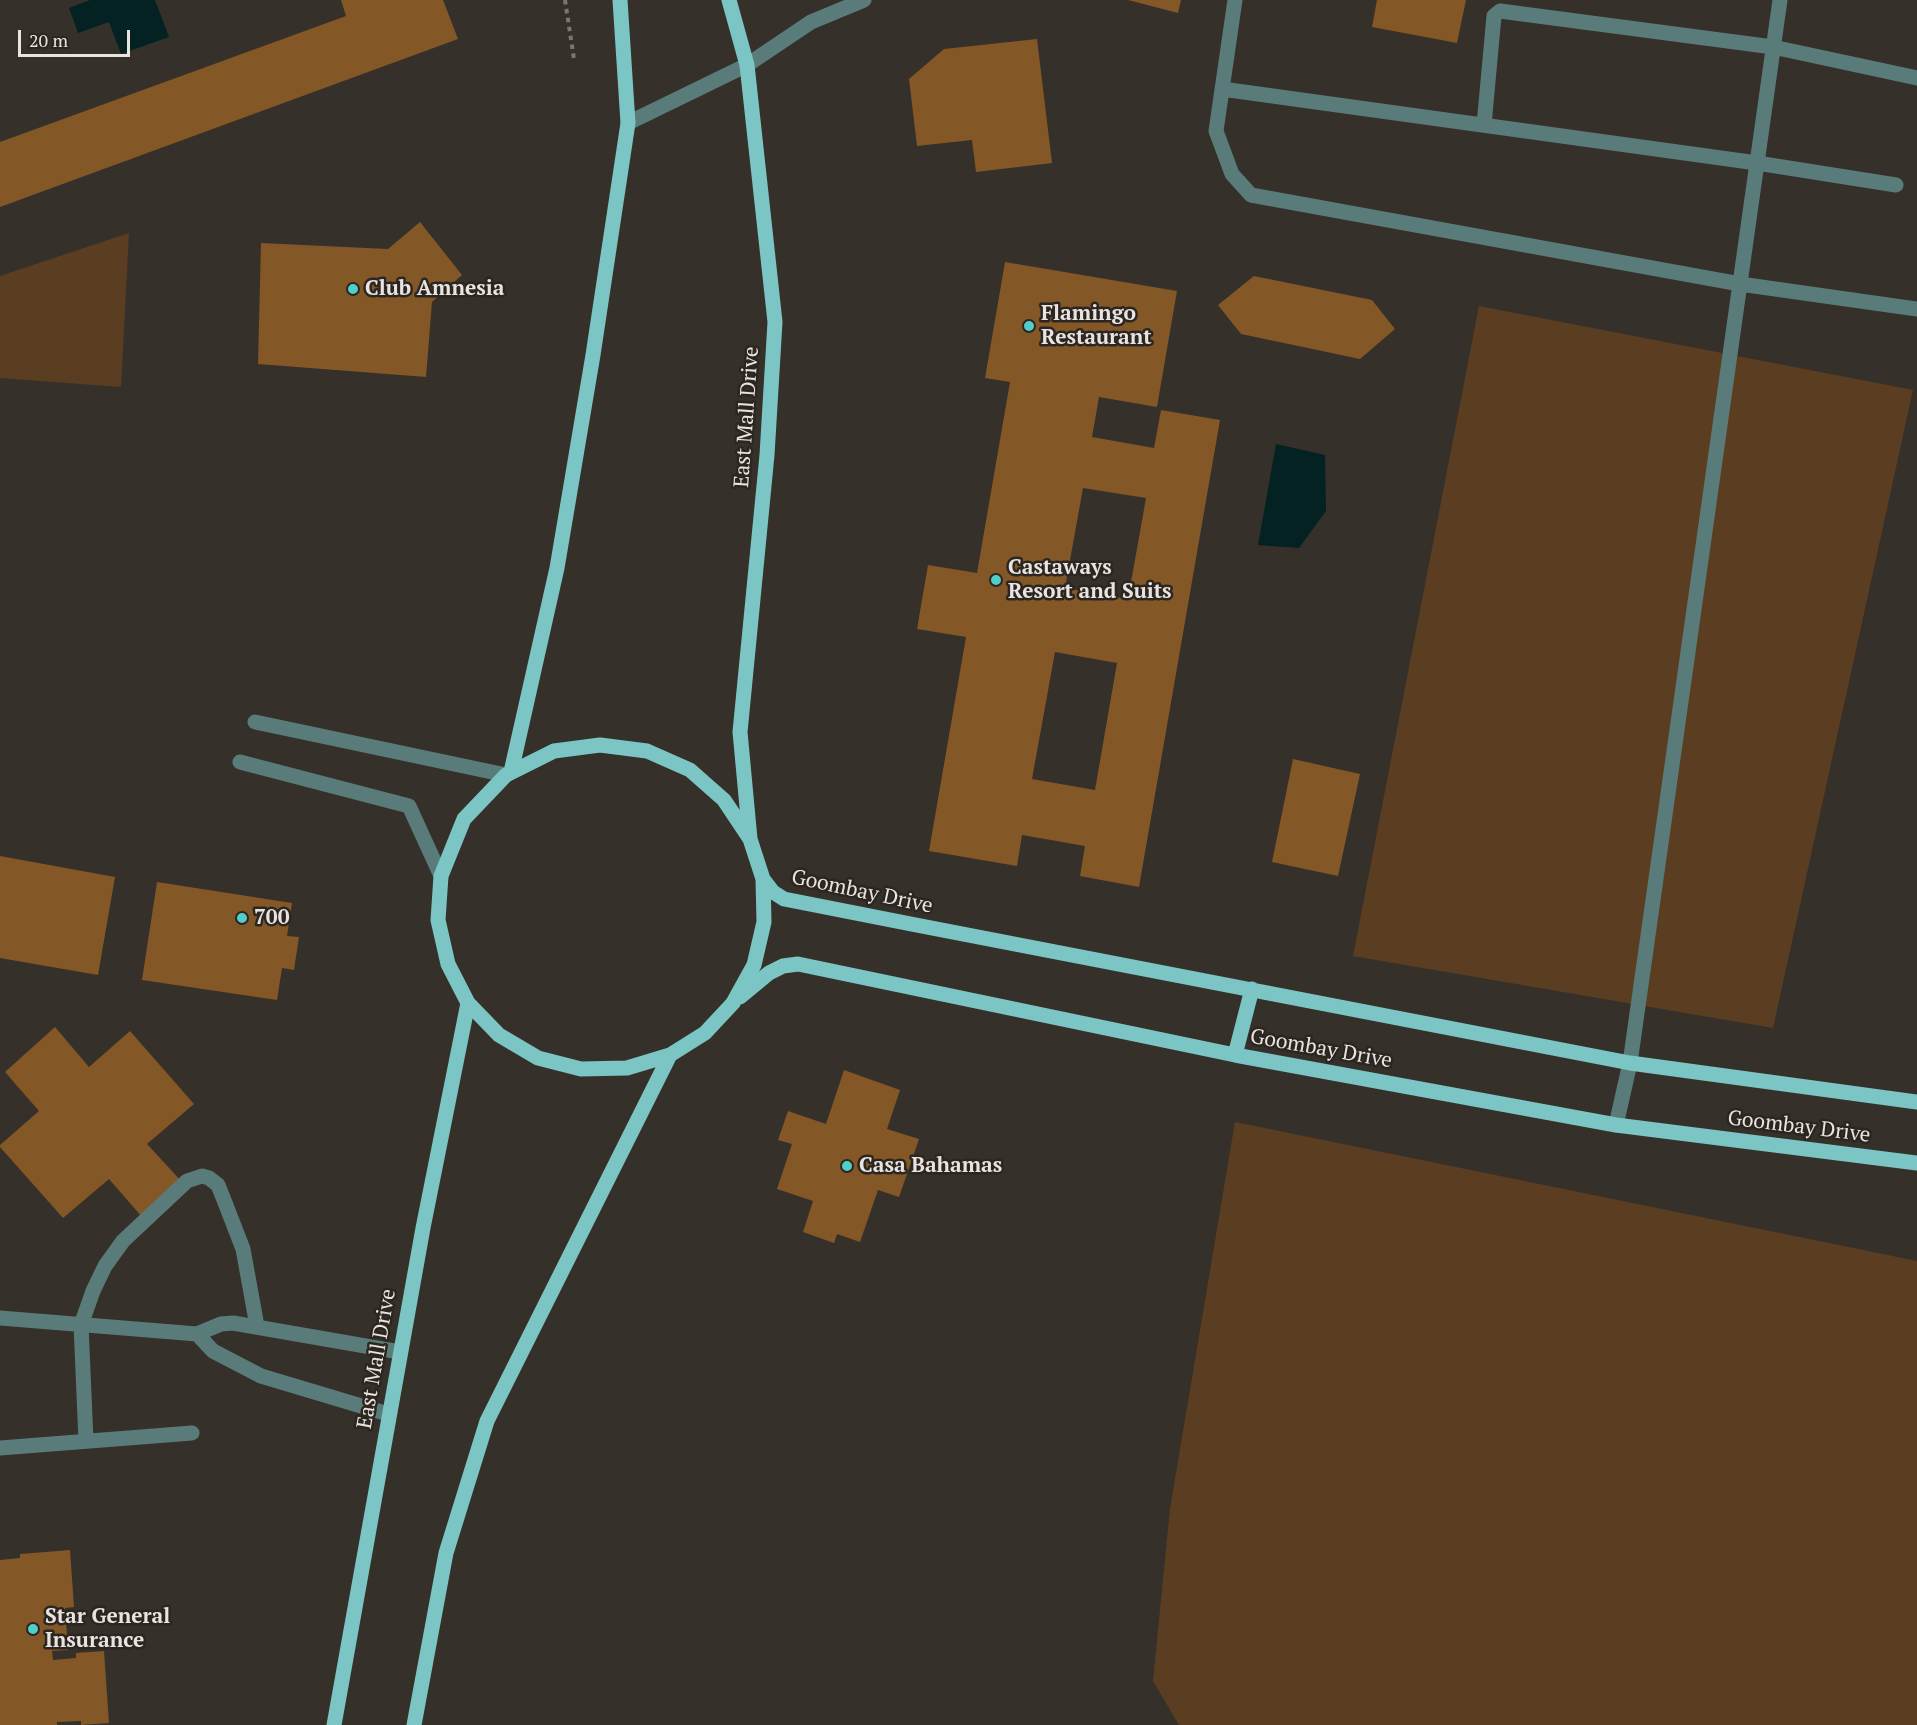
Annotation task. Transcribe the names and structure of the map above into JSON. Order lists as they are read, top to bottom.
{
  "streets": {
    "main road": ["East Mall Drive", "Goombay Drive"]
  },
  "places": [
    "Club Amnesia",
    "Flamingo Restaurant",
    "Castaways Resort and Suits",
    "700",
    "Casa Bahamas",
    "Star General Insurance"
  ],
  "scale_bar": "20 m"
}
